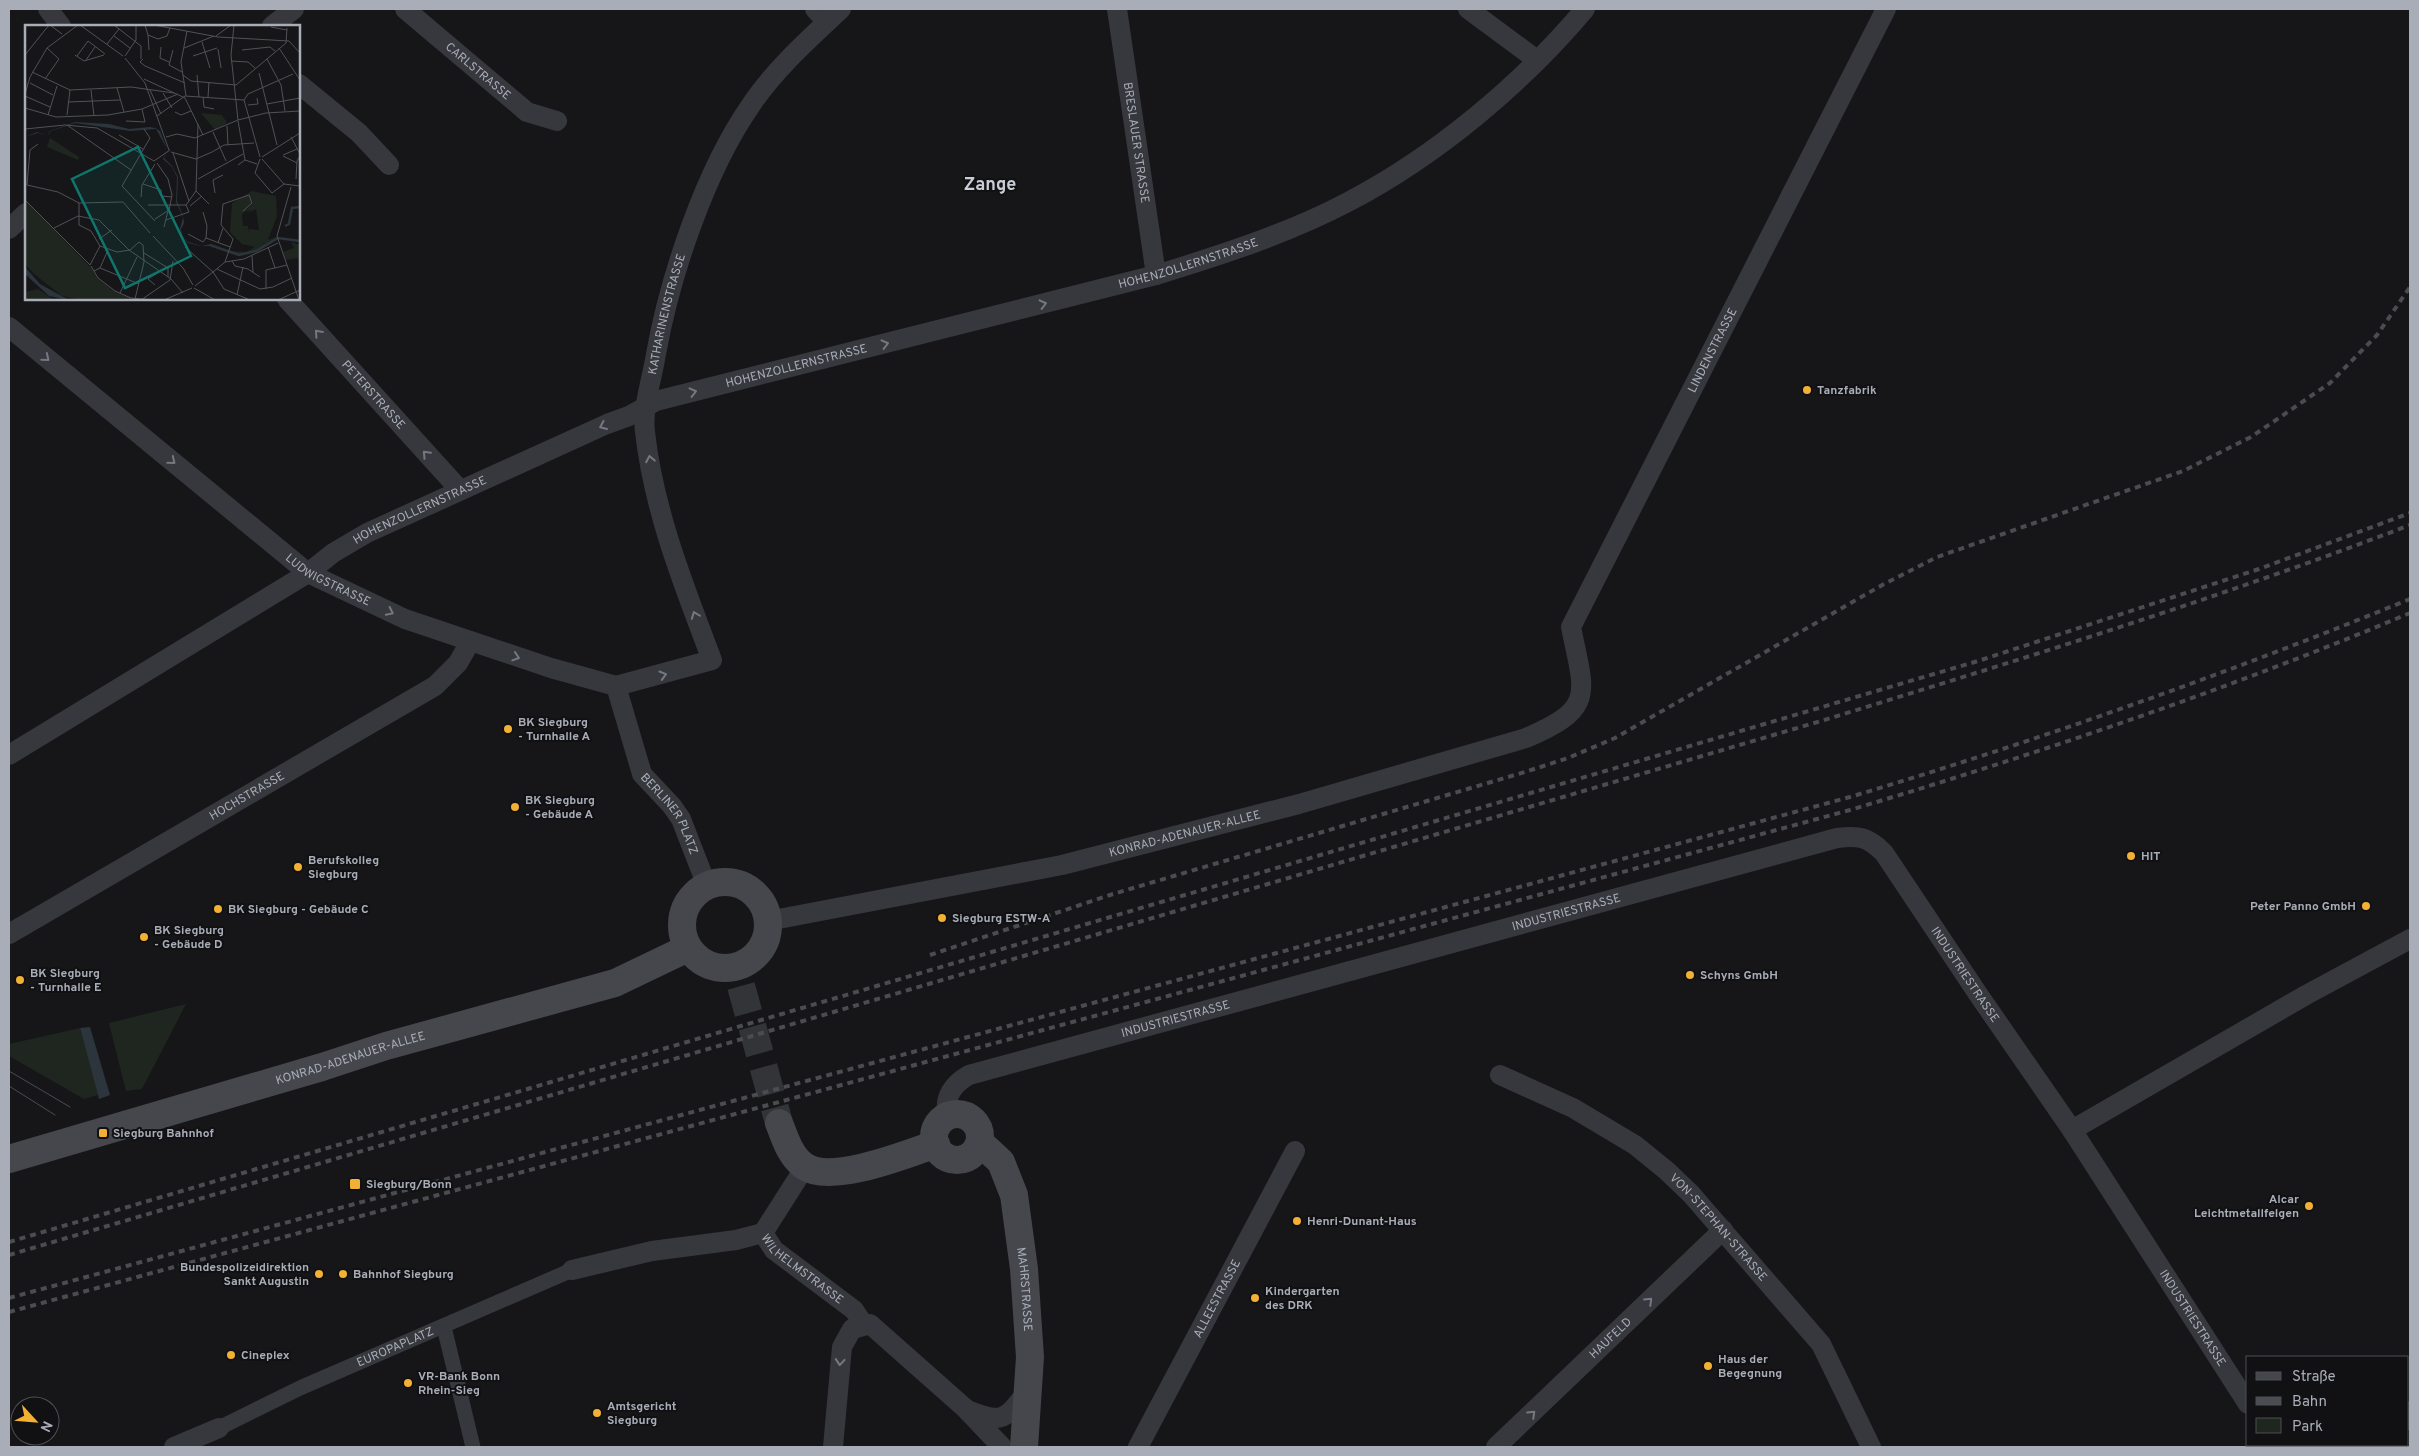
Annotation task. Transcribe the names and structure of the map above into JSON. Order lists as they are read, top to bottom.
{
  "streets": {
    "main road": ["KONRAD-ADENAUER-ALLEE", "MAHRSTRASSE"],
    "street": [
      "CARLSTRASSE",
      "BRESLAUER STRASSE",
      "HOHENZOLLERNSTRASSE",
      "KATHARINENSTRASSE",
      "LINDENSTRASSE",
      "PETERSTRASSE",
      "LUDWIGSTRASSE",
      "HOCHSTRASSE",
      "BERLINER PLATZ",
      "INDUSTRIESTRASSE",
      "VON-STEPHAN-STRASSE",
      "WILHELMSTRASSE",
      "ALLEESTRASSE",
      "HAUFELD",
      "EUROPAPLATZ"
    ]
  },
  "crossings": [
    ["BRESLAUER STRASSE", "HOHENZOLLERNSTRASSE"],
    ["HOHENZOLLERNSTRASSE", "KATHARINENSTRASSE"],
    ["HOHENZOLLERNSTRASSE", "PETERSTRASSE"],
    ["HOHENZOLLERNSTRASSE", "LUDWIGSTRASSE"],
    ["KATHARINENSTRASSE", "LUDWIGSTRASSE"],
    ["KATHARINENSTRASSE", "BERLINER PLATZ"],
    ["LINDENSTRASSE", "KONRAD-ADENAUER-ALLEE"],
    ["LUDWIGSTRASSE", "HOCHSTRASSE"],
    ["LUDWIGSTRASSE", "BERLINER PLATZ"],
    ["BERLINER PLATZ", "KONRAD-ADENAUER-ALLEE"],
    ["INDUSTRIESTRASSE", "MAHRSTRASSE"],
    ["VON-STEPHAN-STRASSE", "HAUFELD"],
    ["WILHELMSTRASSE", "MAHRSTRASSE"],
    ["WILHELMSTRASSE", "EUROPAPLATZ"]
  ],
  "one_way": ["PETERSTRASSE", "LUDWIGSTRASSE", "HAUFELD"],
  "districts": ["Zange"],
  "places": {
    "other": [
      "Tanzfabrik",
      "BK Siegburg - Turnhalle A",
      "BK Siegburg - Gebäude A",
      "HIT",
      "Berufskolleg Siegburg",
      "Peter Panno GmbH",
      "BK Siegburg - Gebäude C",
      "Siegburg ESTW-A",
      "BK Siegburg - Gebäude D",
      "Schyns GmbH",
      "BK Siegburg - Turnhalle E",
      "Alcar Leichtmetallfelgen",
      "Henri-Dunant-Haus",
      "Bundespolizeidirektion Sankt Augustin",
      "Bahnhof Siegburg",
      "Kindergarten des DRK",
      "Cineplex",
      "Haus der Begegnung",
      "VR-Bank Bonn Rhein-Sieg",
      "Amtsgericht Siegburg"
    ],
    "transit": ["Siegburg Bahnhof", "Siegburg/Bonn"]
  },
  "legend": ["Straße", "Bahn", "Park"],
  "north": "bottom right"
}
